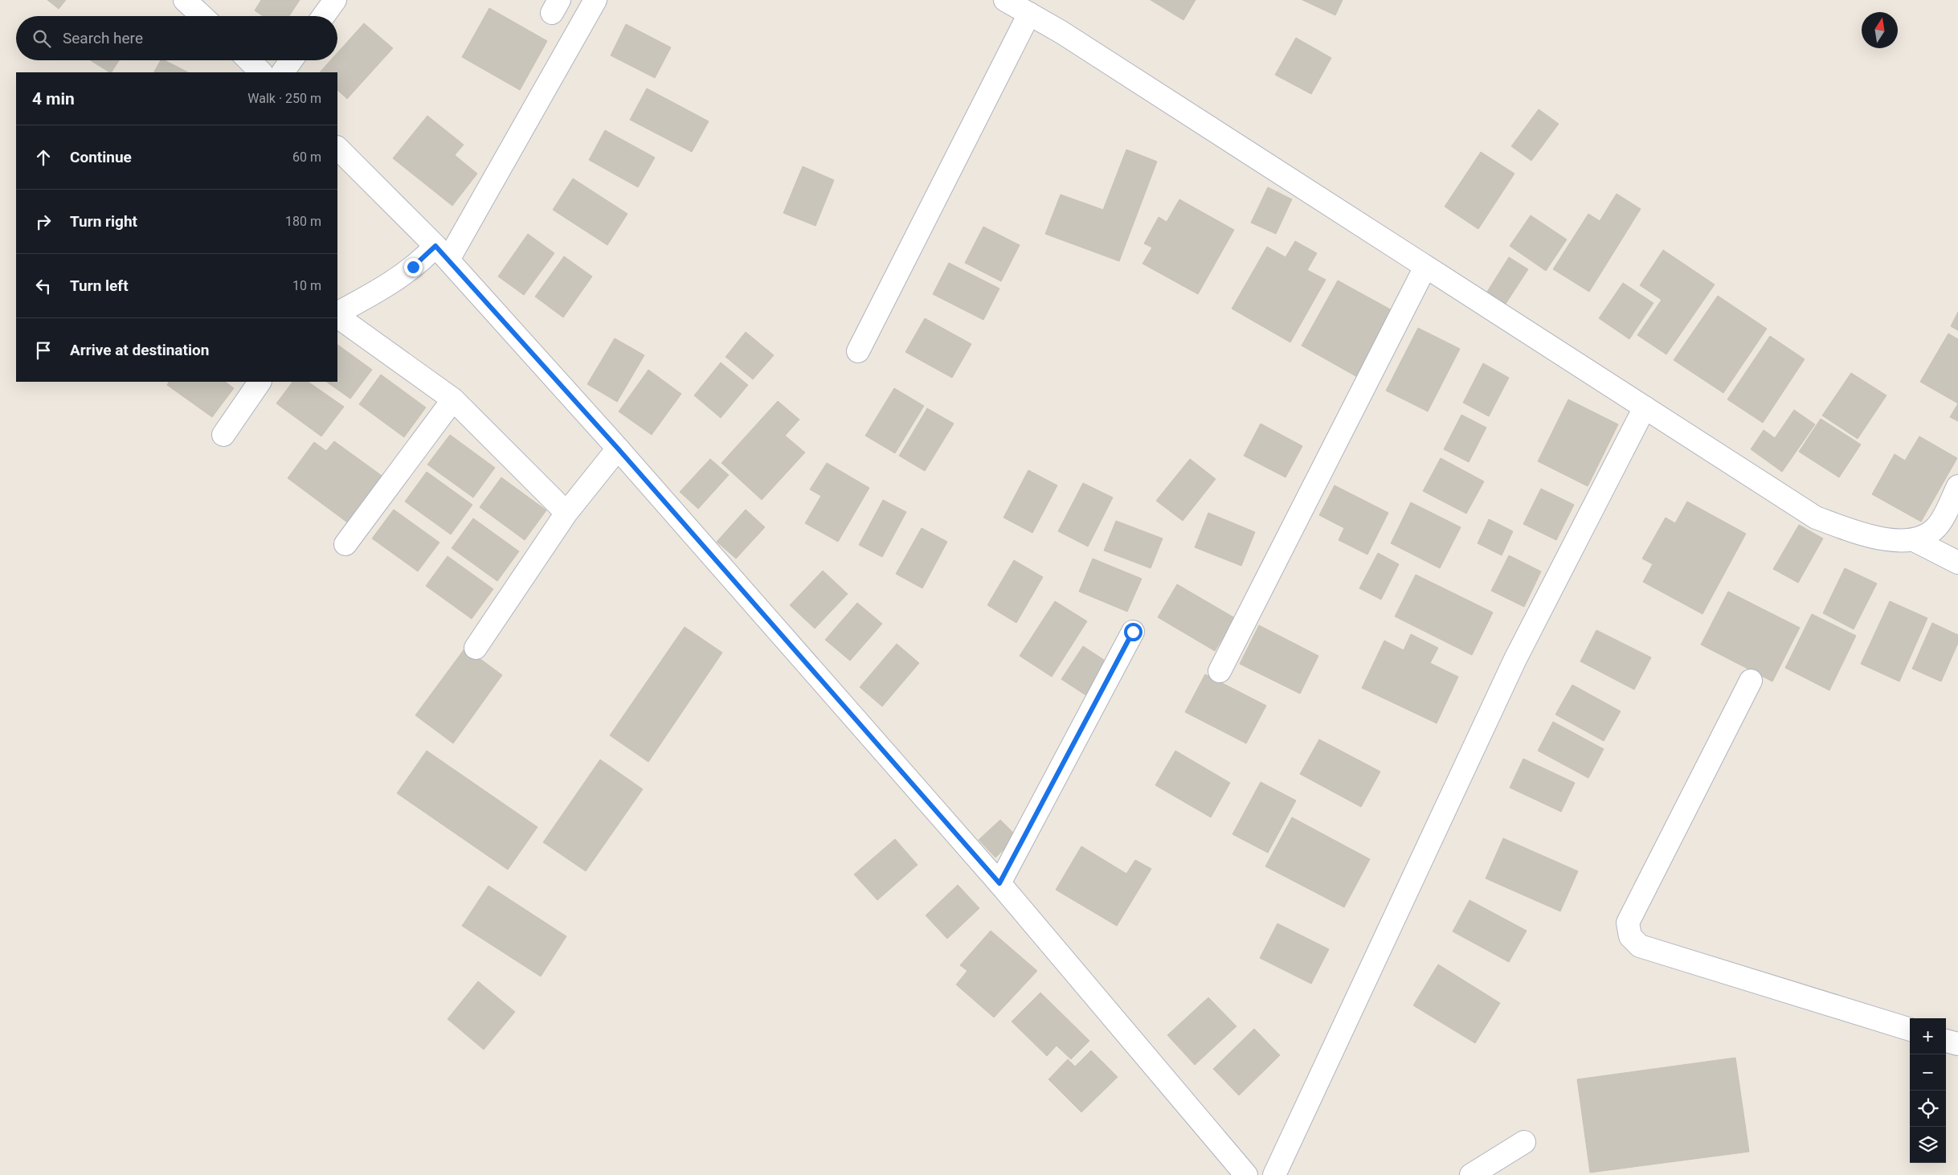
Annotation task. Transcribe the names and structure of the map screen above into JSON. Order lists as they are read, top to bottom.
{
  "north": "top",
  "page": {
    "search": "Search here",
    "heading": ["4 min", "Walk · 250 m"],
    "list": [
      ["Continue", "60 m"],
      ["Turn right", "180 m"],
      ["Turn left", "10 m"],
      "Arrive at destination"
    ],
    "map_buttons": ["+", "−"]
  }
}
